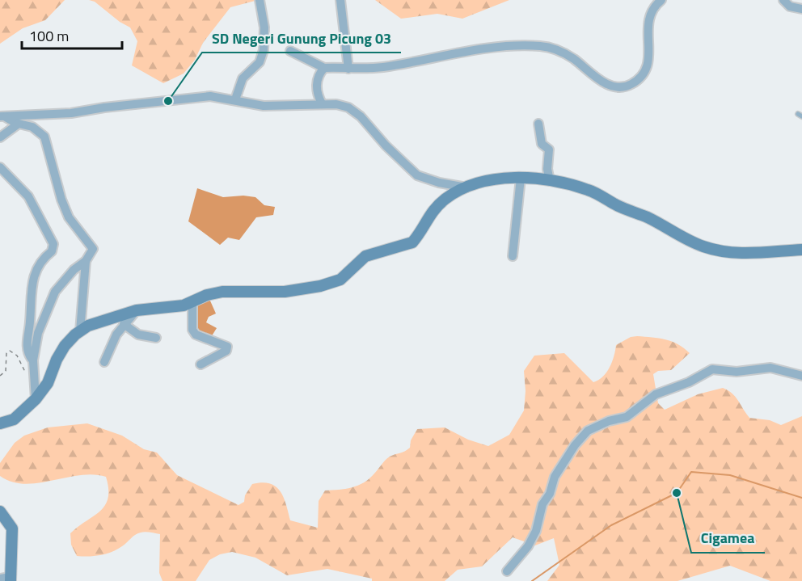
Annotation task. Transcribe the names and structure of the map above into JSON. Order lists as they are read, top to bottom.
{
  "places": ["SD Negeri Gunung Picung 03", "Cigamea"],
  "scale_bar": "100 m"
}
